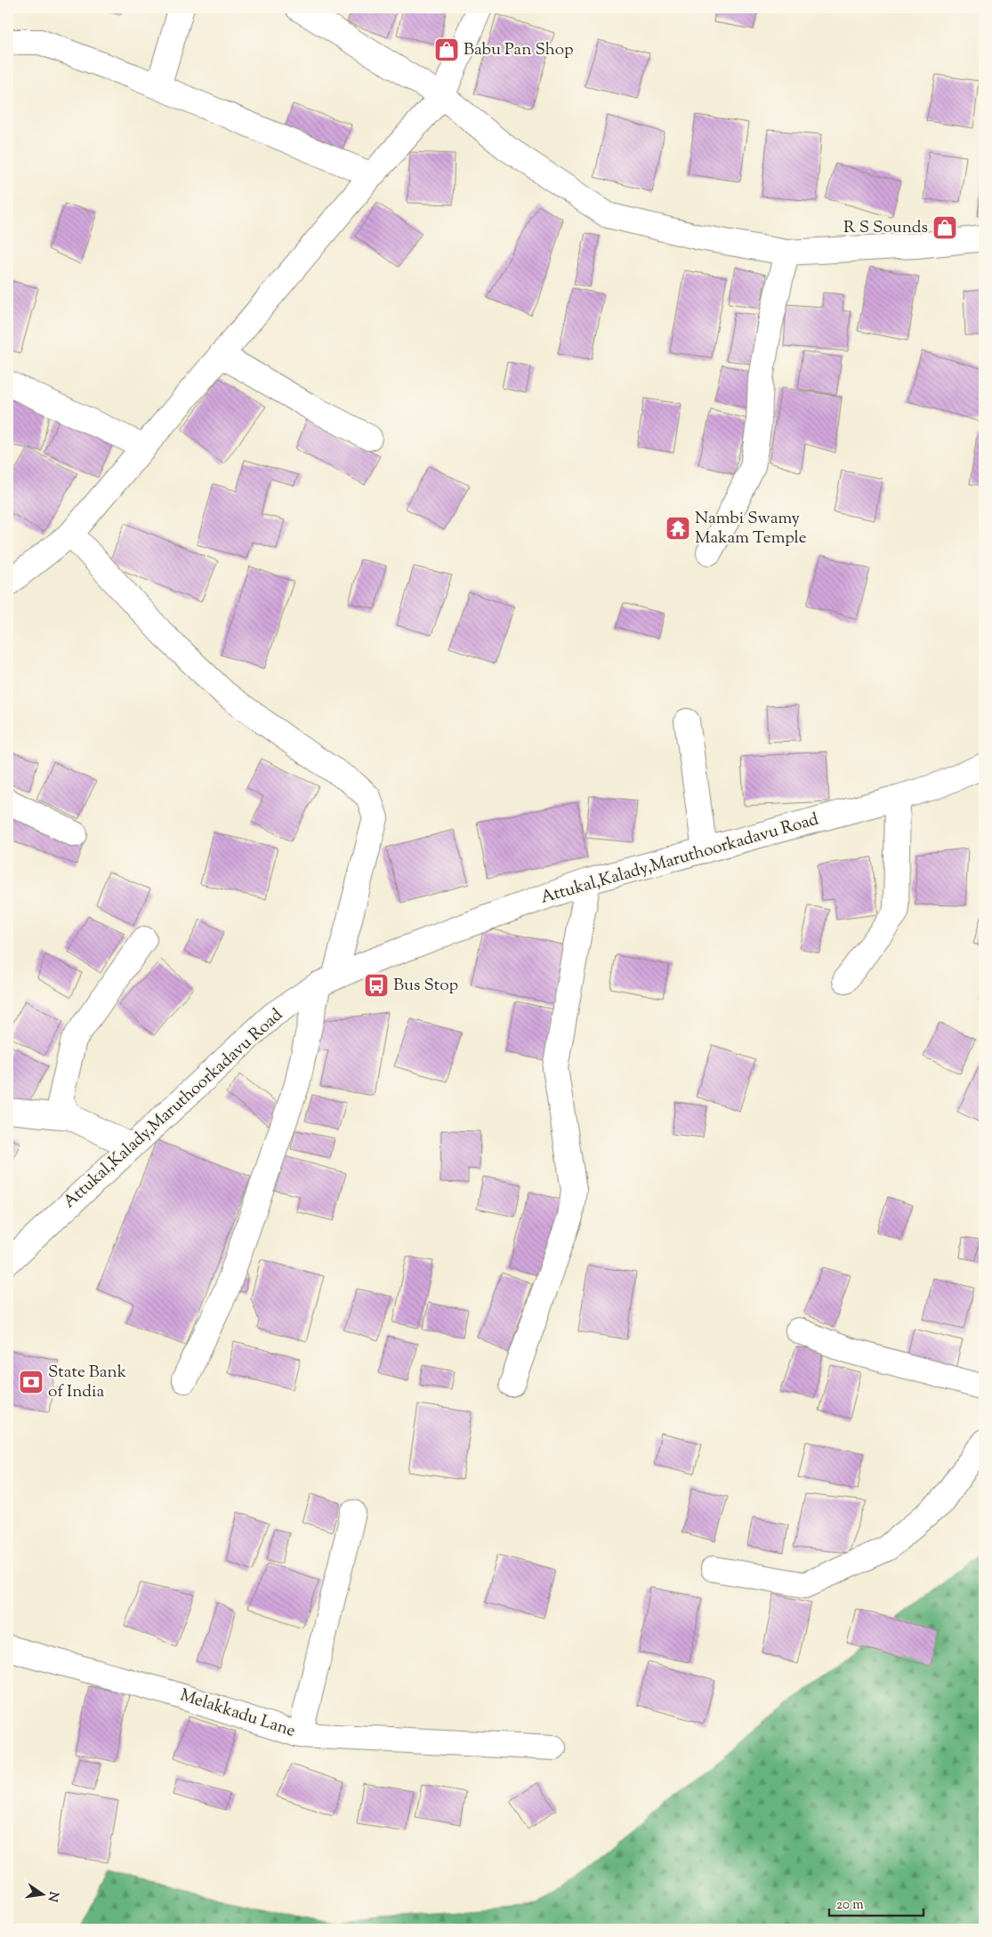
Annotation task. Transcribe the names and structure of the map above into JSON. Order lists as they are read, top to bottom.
{
  "streets": {
    "street": ["Attukal,Kalady,Maruthoorkadavu Road", "Melakkadu Lane"]
  },
  "places": {
    "shop": ["Babu Pan Shop", "R S Sounds"],
    "temple": ["Nambi Swamy Makam Temple"],
    "bus stop": ["Bus Stop"],
    "bank": ["State Bank of India"]
  },
  "scale_bar": "20 m",
  "north": "right"
}
